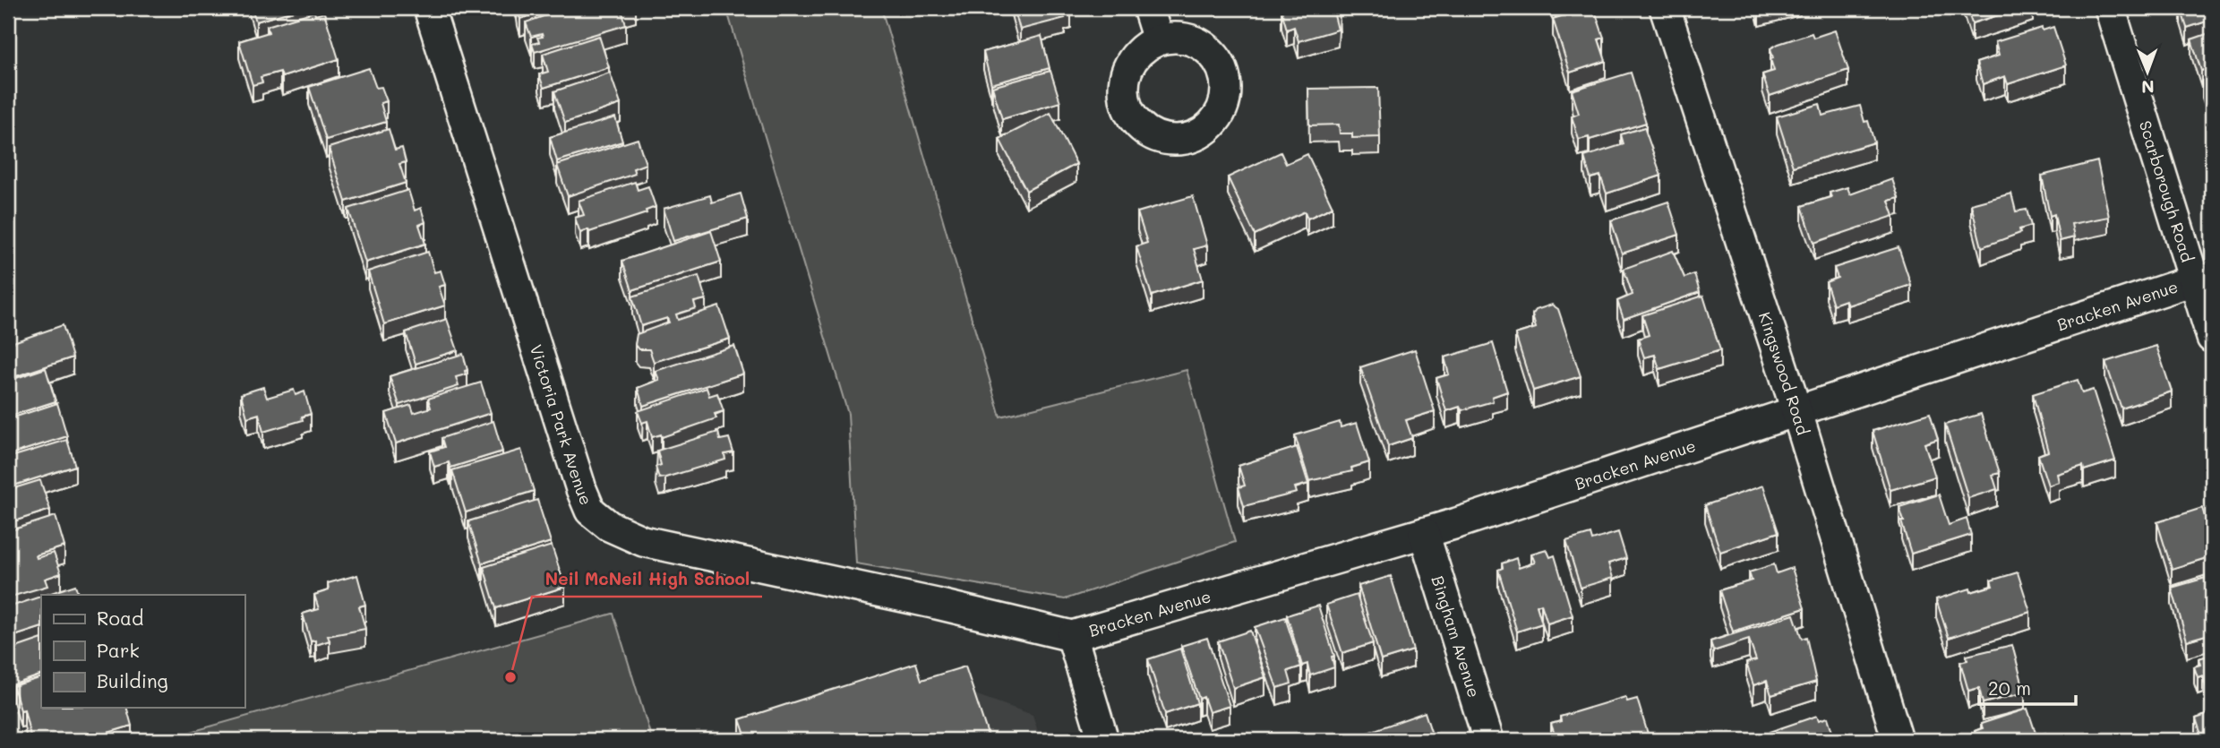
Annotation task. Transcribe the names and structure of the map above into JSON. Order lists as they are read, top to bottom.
{
  "streets": {
    "street": [
      "Scarborough Road",
      "Bracken Avenue",
      "Kingswood Road",
      "Victoria Park Avenue",
      "Bingham Avenue"
    ]
  },
  "crossings": [
    ["Scarborough Road", "Bracken Avenue"],
    ["Bracken Avenue", "Kingswood Road"],
    ["Bracken Avenue", "Victoria Park Avenue"],
    ["Bracken Avenue", "Bingham Avenue"]
  ],
  "places": ["Neil McNeil High School"],
  "legend": ["Road", "Park", "Building"],
  "scale_bar": "20 m",
  "north": "bottom"
}
